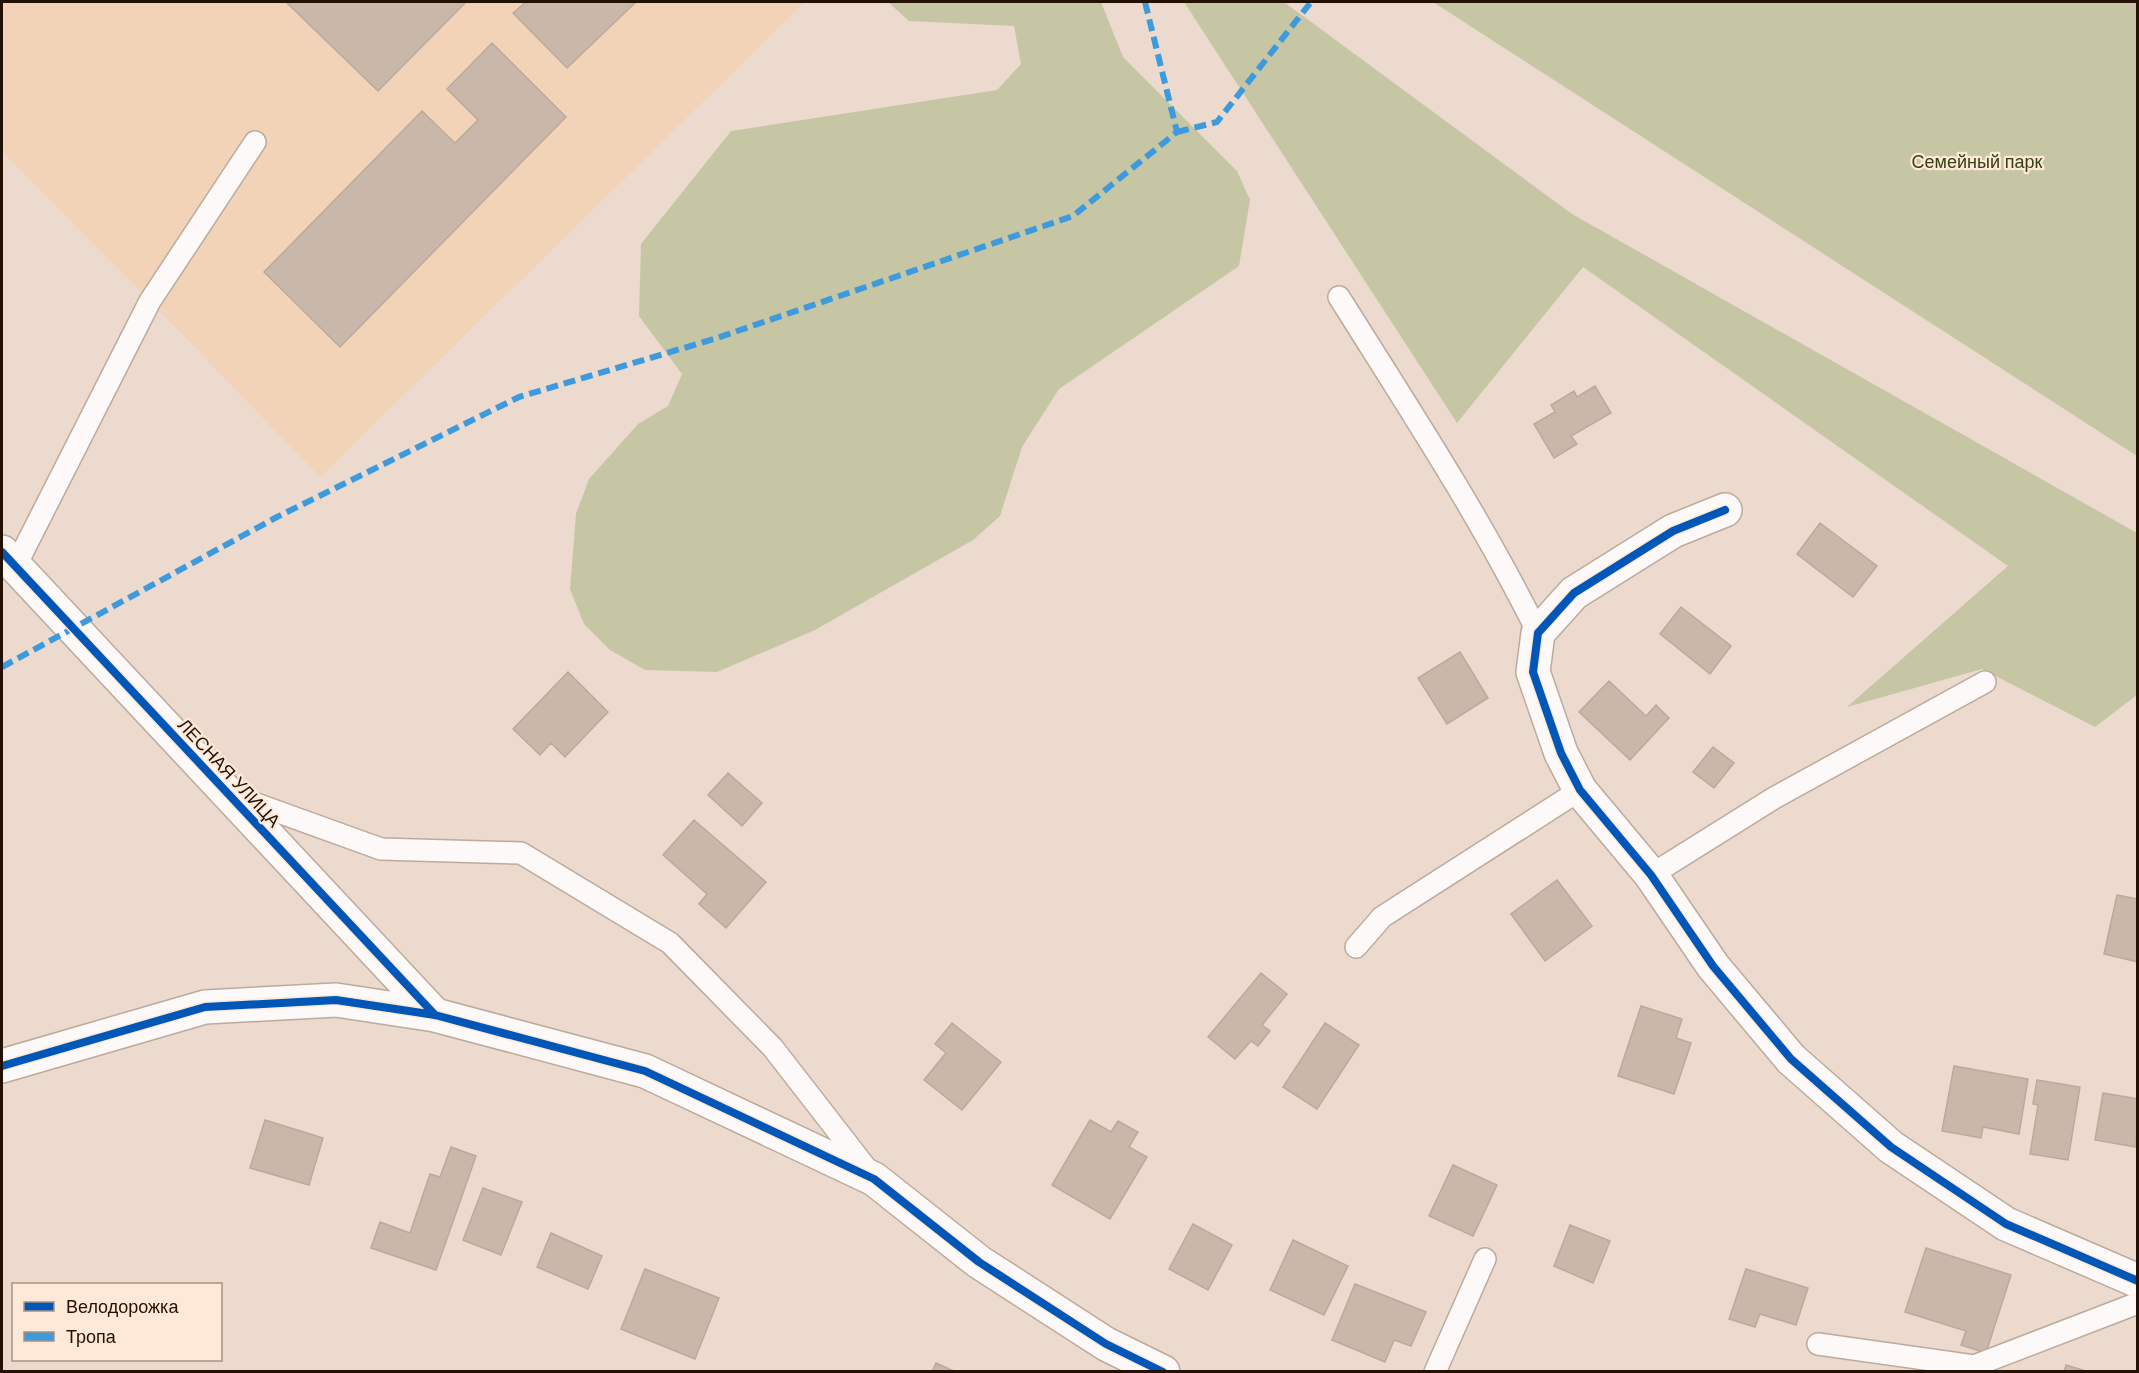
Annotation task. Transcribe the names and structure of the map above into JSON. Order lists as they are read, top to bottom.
{
  "streets": {
    "street": ["ЛЕСНАЯ УЛИЦА"]
  },
  "parks": ["Семейный парк"],
  "legend": ["Велодорожка", "Тропа"]
}
